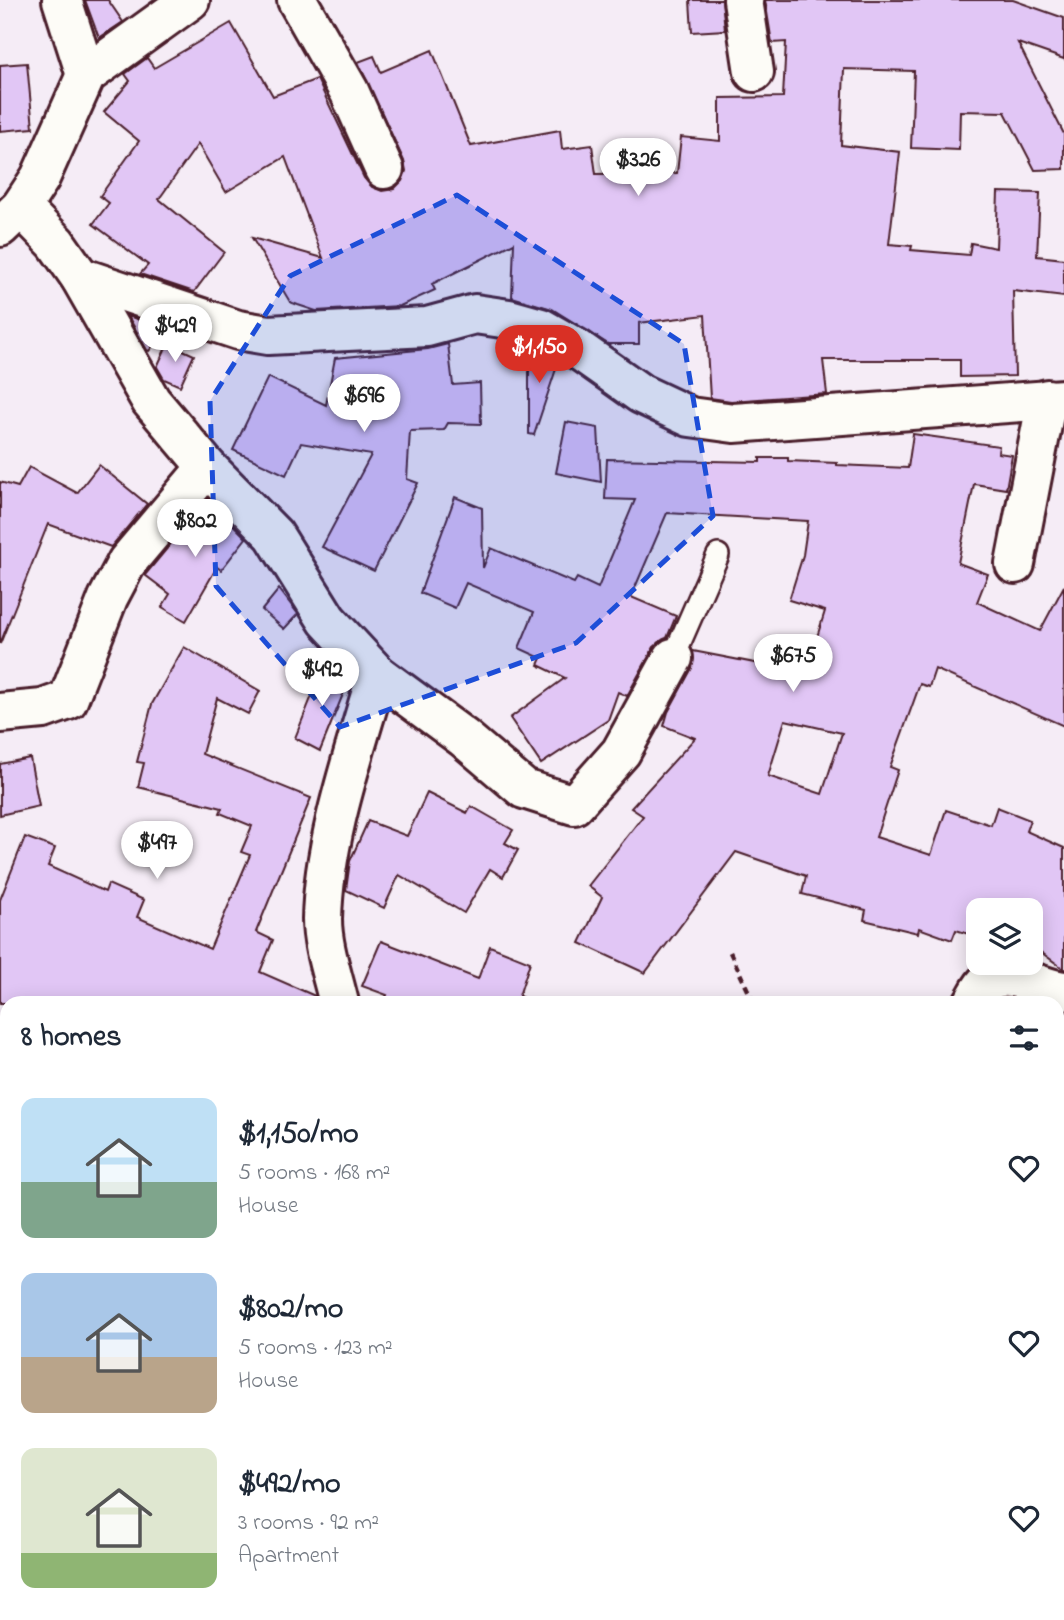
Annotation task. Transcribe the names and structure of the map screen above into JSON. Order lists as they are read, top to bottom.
{
  "page": {
    "price": [
      "$326",
      "$429",
      "$1,150",
      "$696",
      "$802",
      "$675",
      "$492",
      "$497"
    ],
    "heading": "8 homes",
    "list": [
      {
        "name": "$1,150/mo",
        "note": "5 rooms · 168 m² · House"
      },
      {
        "name": "$802/mo",
        "note": "5 rooms · 123 m² · House"
      },
      {
        "name": "$492/mo",
        "note": "3 rooms · 92 m² · Apartment"
      }
    ]
  }
}
